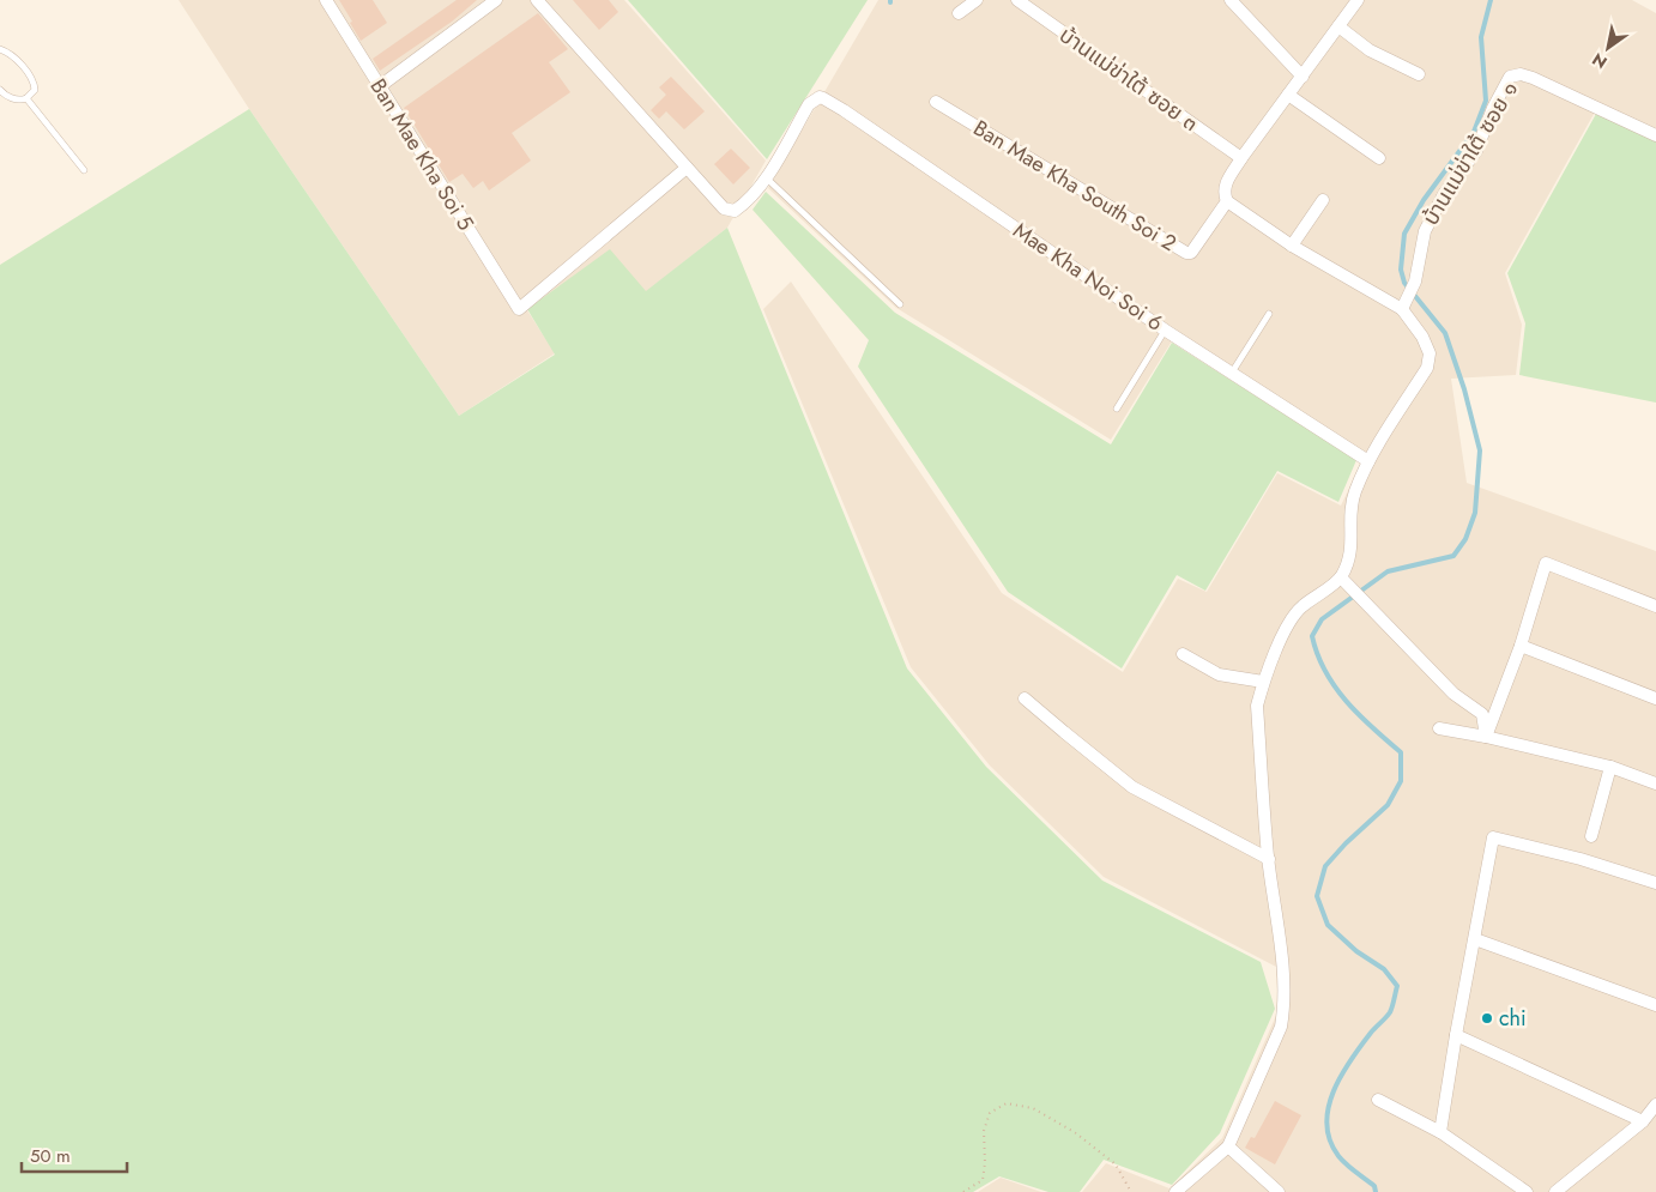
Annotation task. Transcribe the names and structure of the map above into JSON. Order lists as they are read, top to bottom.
{
  "streets": {
    "street": [
      "บ้านแม่ข่าใต้ ซอย ๓",
      "บ้านแม่ข่าใต้ ซอย ๑",
      "Ban Mae Kha Soi 5",
      "Ban Mae Kha South Soi 2",
      "Mae Kha Noi Soi 6"
    ]
  },
  "places": ["chi"],
  "scale_bar": "50 m",
  "north": "bottom left"
}
